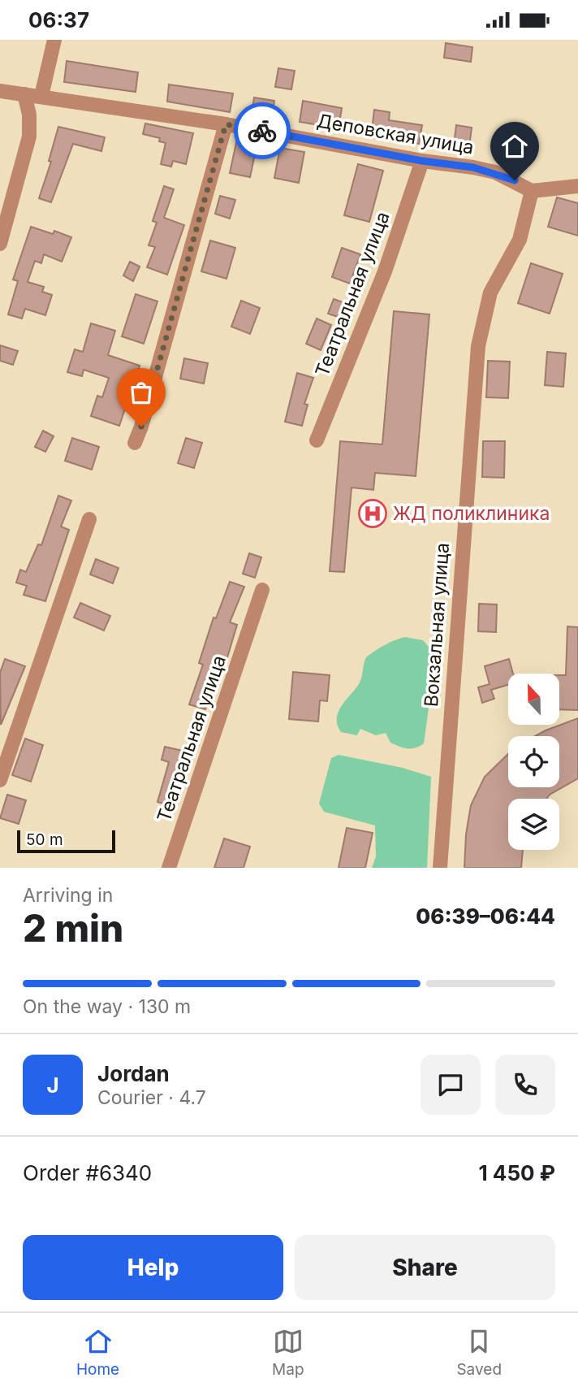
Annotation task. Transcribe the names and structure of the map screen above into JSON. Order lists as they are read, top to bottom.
{
  "streets": {
    "street": ["Деповская улица", "Театральная улица", "Вокзальная улица"]
  },
  "crossings": [
    ["Деповская улица", "Театральная улица"],
    ["Деповская улица", "Вокзальная улица"]
  ],
  "places": {
    "hospital": ["ЖД поликлиника"]
  },
  "scale_bar": "50 m",
  "north": "top",
  "page": {
    "status": "06:37",
    "scale": "50 m",
    "heading": ["2 min", "Arriving in", "06:39–06:44"],
    "panel": [
      "Jordan",
      "Courier · 4.7",
      "Order #6340",
      "1 450 ₽"
    ],
    "bar": "On the way · 130 m",
    "round": "J",
    "buttons": ["Help", "Share"],
    "tabs": ["Home", "Map", "Saved"]
  }
}
